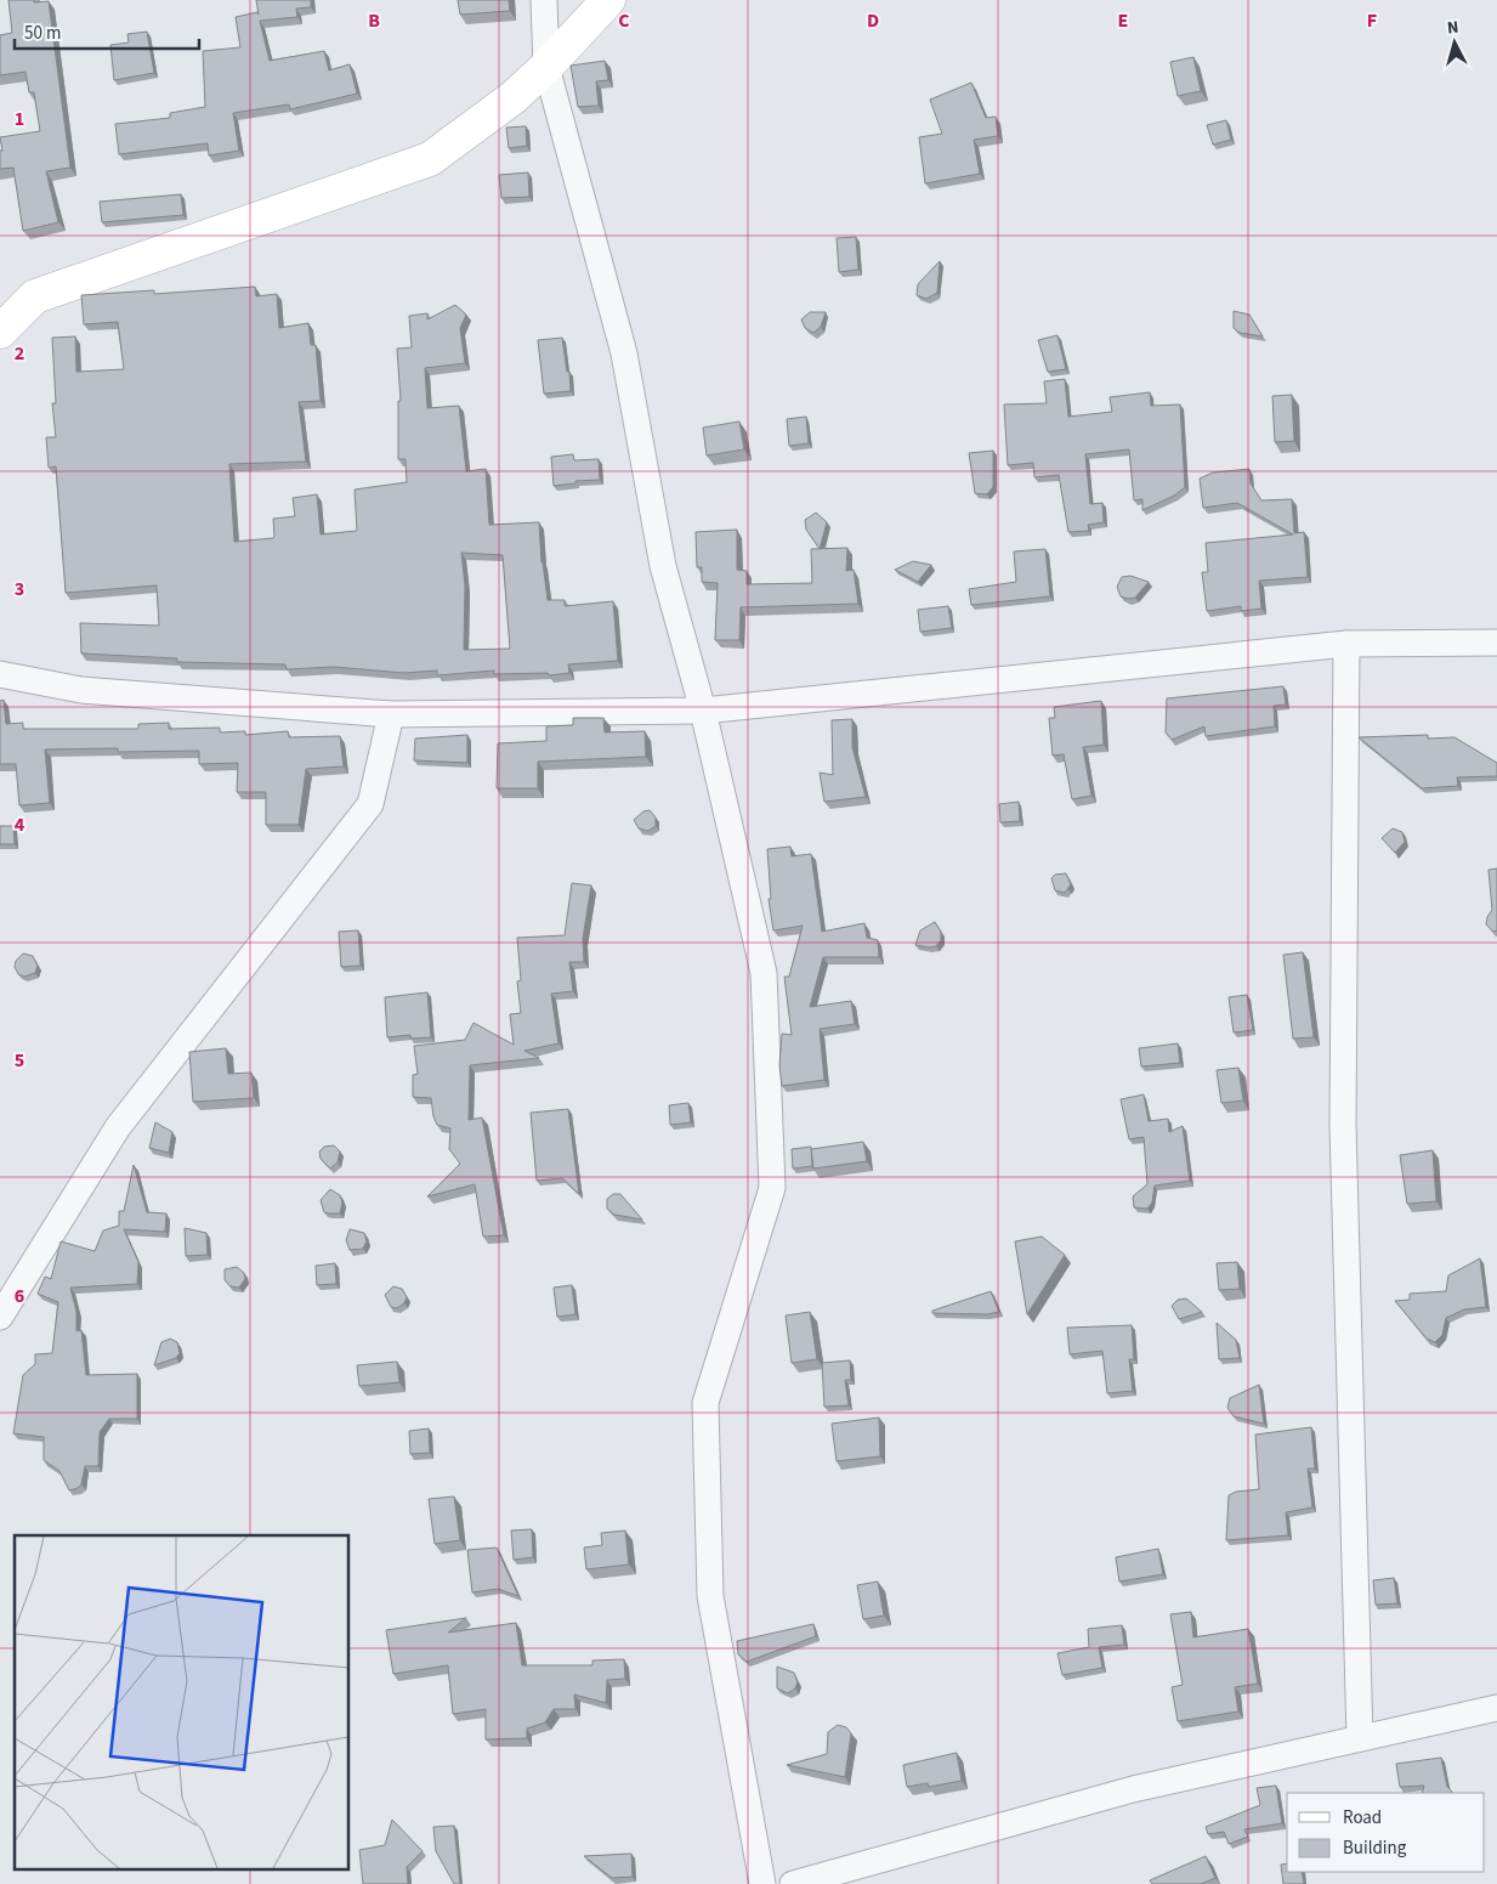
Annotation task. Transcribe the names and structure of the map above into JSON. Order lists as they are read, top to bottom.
{
  "legend": ["Road", "Building"],
  "scale_bar": "50 m",
  "north": "top",
  "grid": {
    "columns": [
      "B",
      "C",
      "D",
      "E",
      "F"
    ],
    "rows": [
      "1",
      "2",
      "3",
      "4",
      "5",
      "6"
    ]
  }
}
